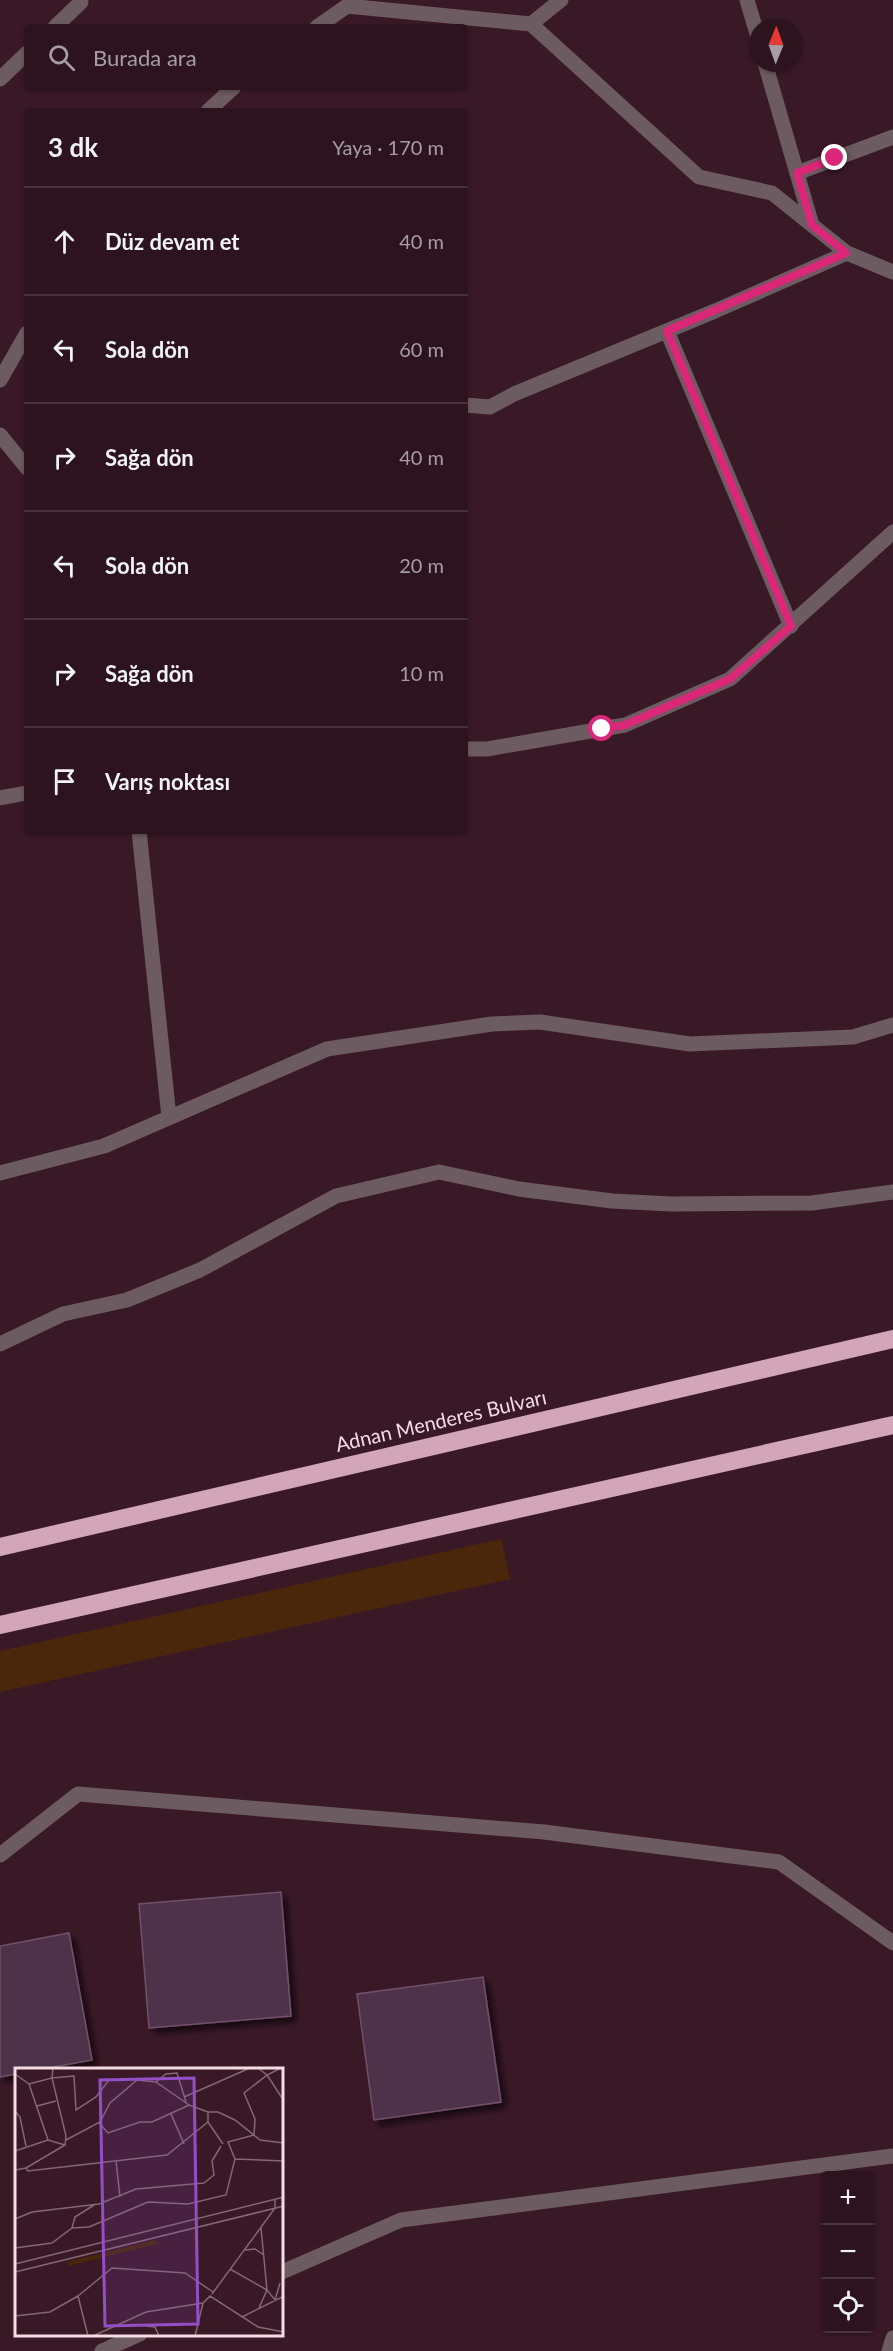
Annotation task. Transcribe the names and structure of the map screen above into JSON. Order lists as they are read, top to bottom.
{
  "streets": {
    "highway": ["Adnan Menderes Bulvarı"]
  },
  "north": "top",
  "page": {
    "search": "Burada ara",
    "heading": ["3 dk", "Yaya · 170 m"],
    "list": [
      ["Düz devam et", "40 m"],
      ["Sola dön", "60 m"],
      ["Sağa dön", "40 m"],
      ["Sola dön", "20 m"],
      ["Sağa dön", "10 m"],
      "Varış noktası"
    ],
    "map_buttons": ["+", "−"]
  }
}
